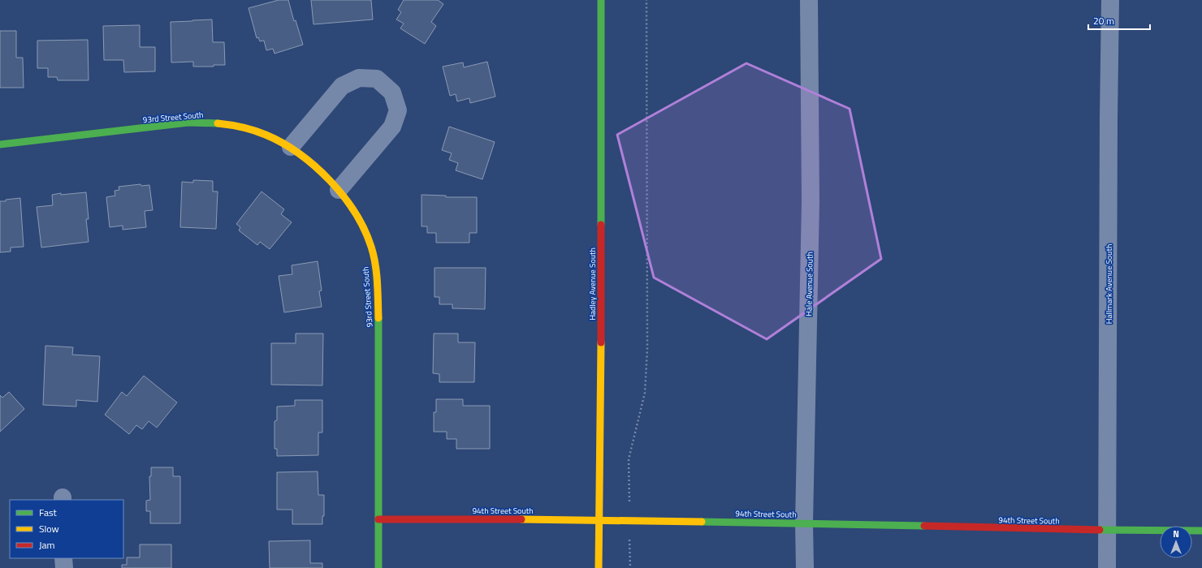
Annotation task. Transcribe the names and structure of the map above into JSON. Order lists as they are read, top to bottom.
{
  "streets": {
    "street": [
      "93rd Street South",
      "Hadley Avenue South",
      "Hale Avenue South",
      "Hallmark Avenue South",
      "94th Street South"
    ]
  },
  "crossings": [
    ["93rd Street South", "94th Street South"],
    ["Hadley Avenue South", "94th Street South"],
    ["Hale Avenue South", "94th Street South"],
    ["Hallmark Avenue South", "94th Street South"]
  ],
  "legend": ["Fast", "Slow", "Jam"],
  "scale_bar": "20 m",
  "north": "top"
}
